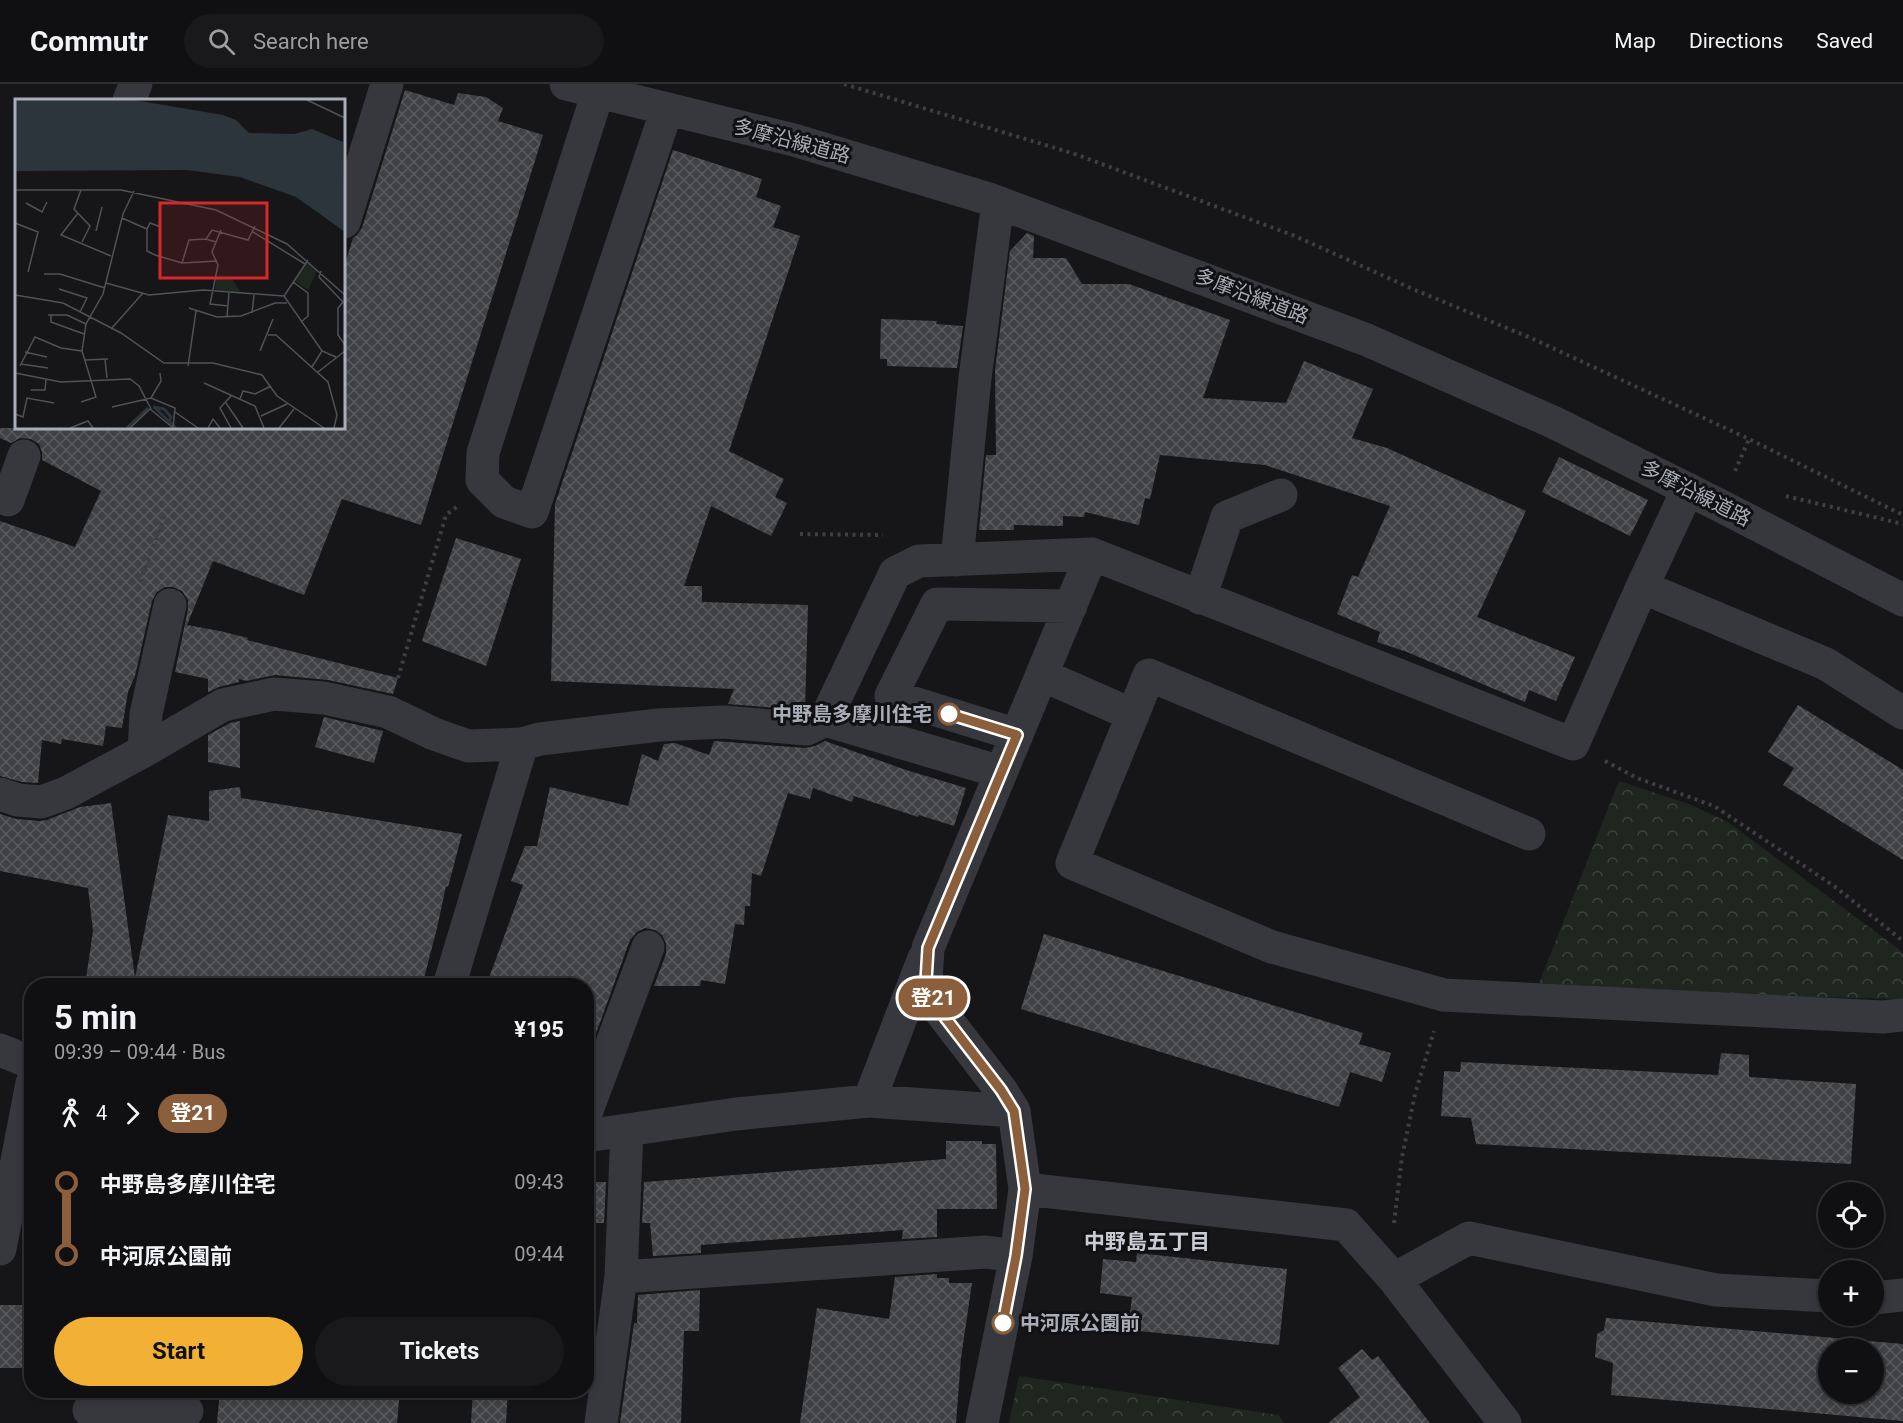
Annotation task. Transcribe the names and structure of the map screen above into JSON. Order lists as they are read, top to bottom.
{
  "streets": {
    "street": ["多摩沿線道路"]
  },
  "districts": ["中野島五丁目"],
  "places": ["中野島多摩川住宅", "中河原公園前"],
  "lines": ["bus line 登21"],
  "page": {
    "header": "Commutr",
    "search": "Search here",
    "nav": ["Map", "Directions", "Saved"],
    "on_map": "登21",
    "heading": ["5 min", "09:39 – 09:44 · Bus", "¥195"],
    "legs": ["4", "登21"],
    "list": [
      {
        "name": "中野島多摩川住宅",
        "value": "09:43"
      },
      {
        "name": "中河原公園前",
        "value": "09:44"
      }
    ],
    "map_buttons": ["+", "−"],
    "buttons": ["Start", "Tickets"]
  }
}
